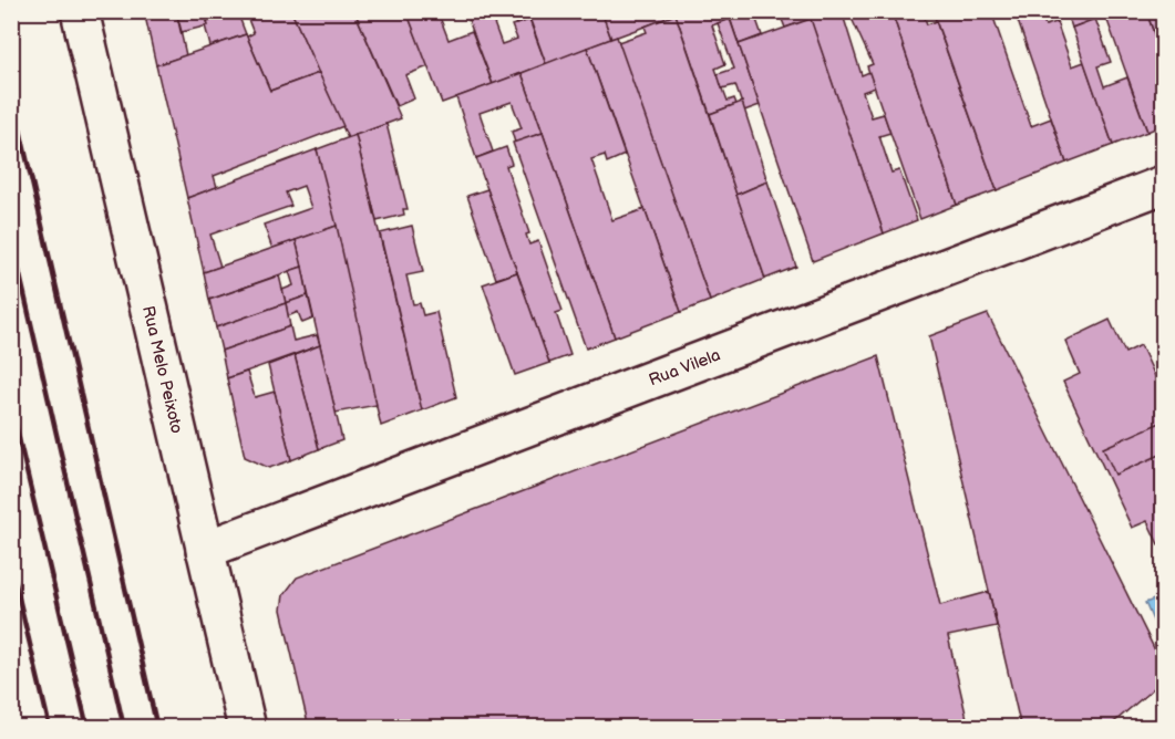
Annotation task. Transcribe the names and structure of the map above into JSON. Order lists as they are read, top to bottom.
{
  "streets": {
    "street": ["Rua Vilela", "Rua Melo Peixoto"]
  },
  "crossings": [
    ["Rua Vilela", "Rua Melo Peixoto"]
  ]
}
